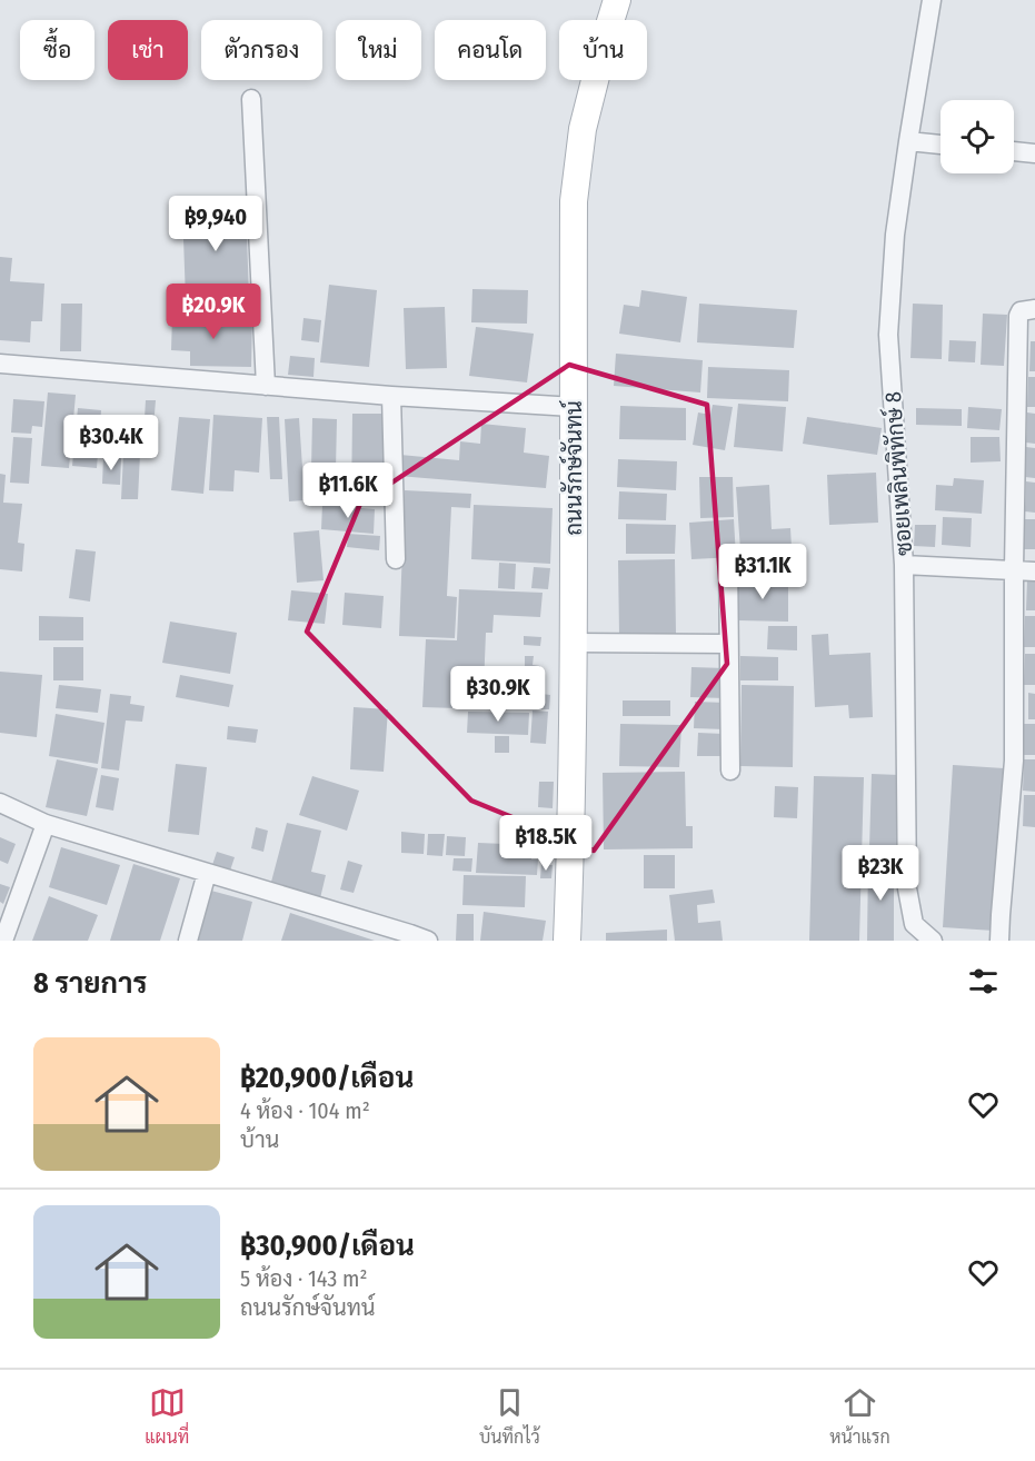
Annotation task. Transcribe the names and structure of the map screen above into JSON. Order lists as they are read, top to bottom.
{
  "streets": {
    "main road": ["ถนนรักษ์จันทน์"],
    "street": ["ซอยเพลินพิทักษ์ 8"]
  },
  "page": {
    "chip": [
      "ซื้อ",
      "เช่า",
      "ตัวกรอง",
      "ใหม่",
      "คอนโด",
      "บ้าน"
    ],
    "price": [
      "฿9,940",
      "฿20.9K",
      "฿30.4K",
      "฿11.6K",
      "฿31.1K",
      "฿30.9K",
      "฿18.5K",
      "฿23K"
    ],
    "heading": "8 รายการ",
    "list": [
      {
        "name": "฿20,900/เดือน",
        "note": "4 ห้อง · 104 m² · บ้าน"
      },
      {
        "name": "฿30,900/เดือน",
        "note": "5 ห้อง · 143 m² · ถนนรักษ์จันทน์"
      }
    ],
    "tabs": ["แผนที่", "บันทึกไว้", "หน้าแรก"]
  }
}
